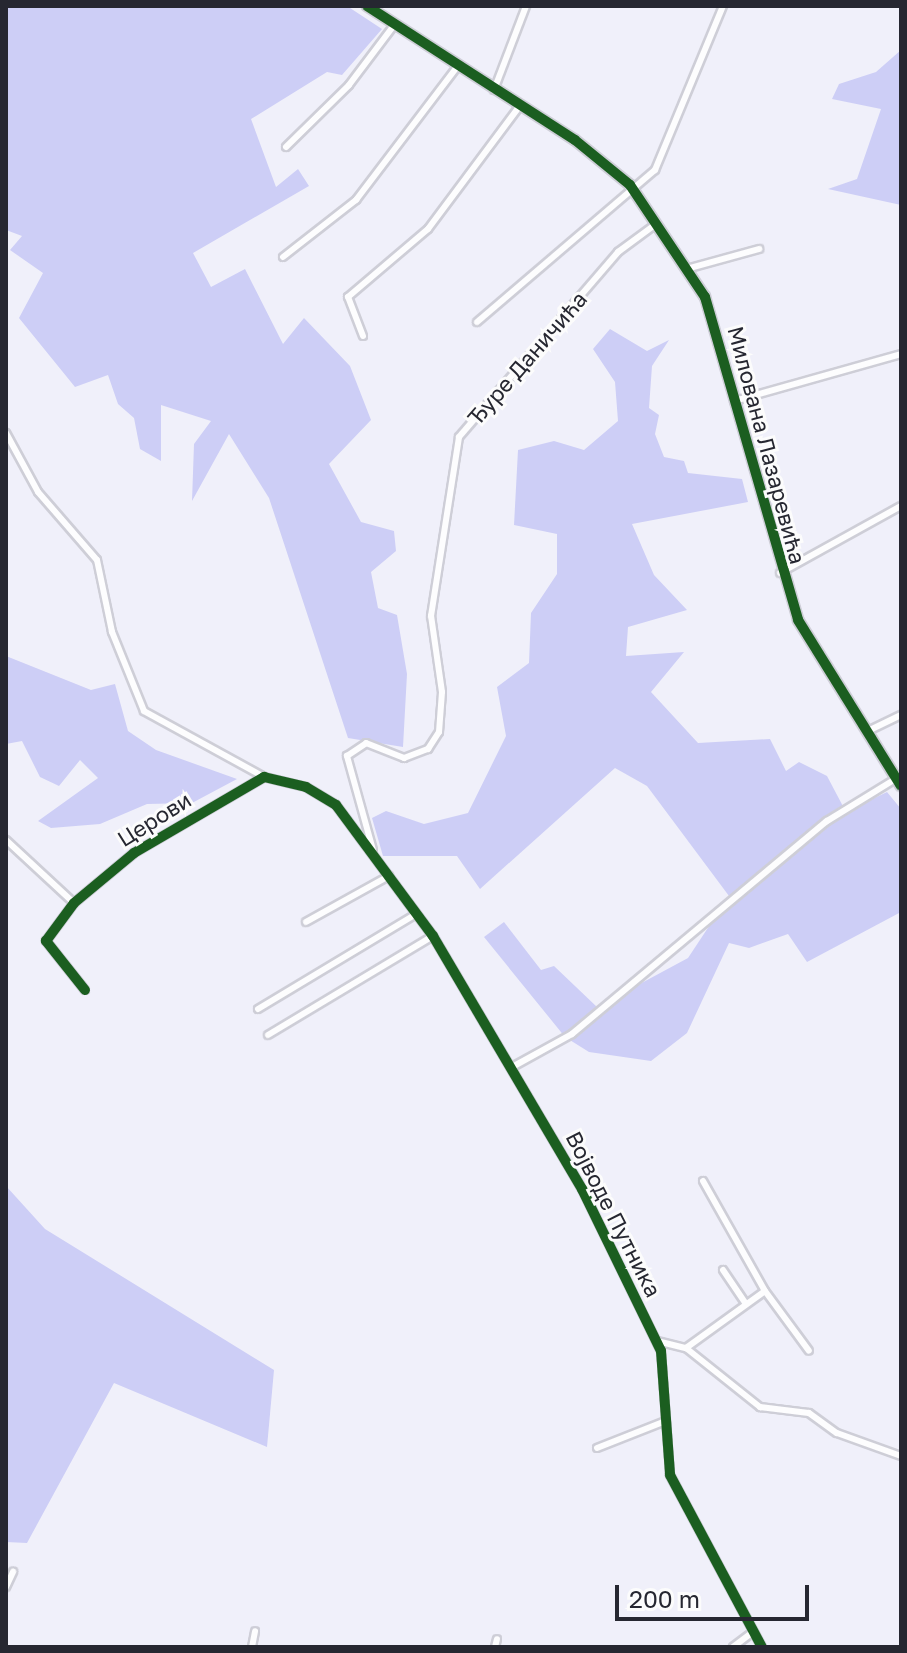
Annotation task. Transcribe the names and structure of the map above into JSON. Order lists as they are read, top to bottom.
{
  "streets": {
    "street": [
      "Ђуре Даничића",
      "Милована Лазаревића",
      "Церови",
      "Војводе Путника"
    ]
  },
  "crossings": [
    ["Ђуре Даничића", "Милована Лазаревића"],
    ["Ђуре Даничића", "Војводе Путника"],
    ["Церови", "Војводе Путника"]
  ],
  "scale_bar": "200 m"
}
